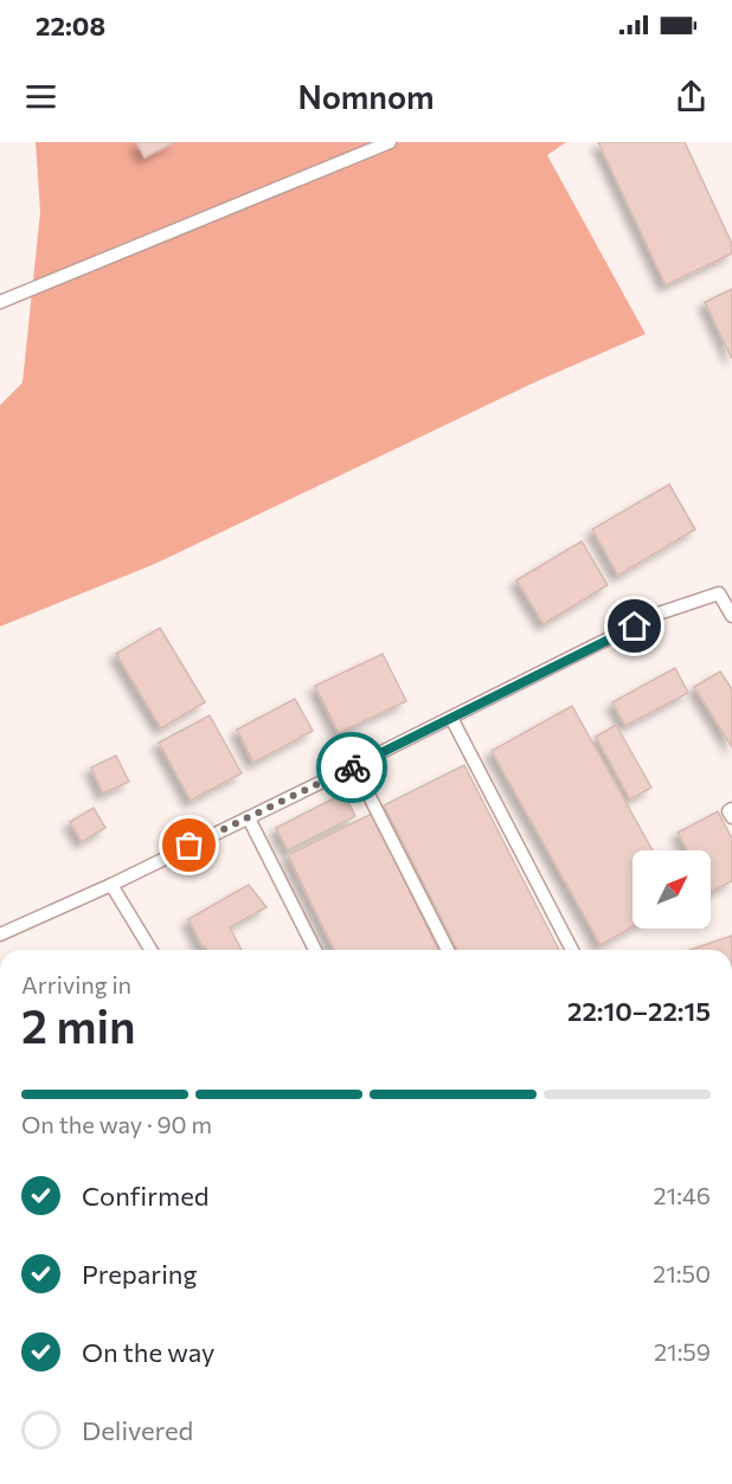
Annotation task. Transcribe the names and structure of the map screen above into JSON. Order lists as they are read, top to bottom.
{
  "north": "top right",
  "page": {
    "status": "22:08",
    "header": "Nomnom",
    "heading": ["2 min", "Arriving in", "22:10–22:15"],
    "bar": "On the way · 90 m",
    "list": [
      ["Confirmed", "21:46"],
      ["Preparing", "21:50"],
      ["On the way", "21:59"],
      "Delivered"
    ]
  }
}
